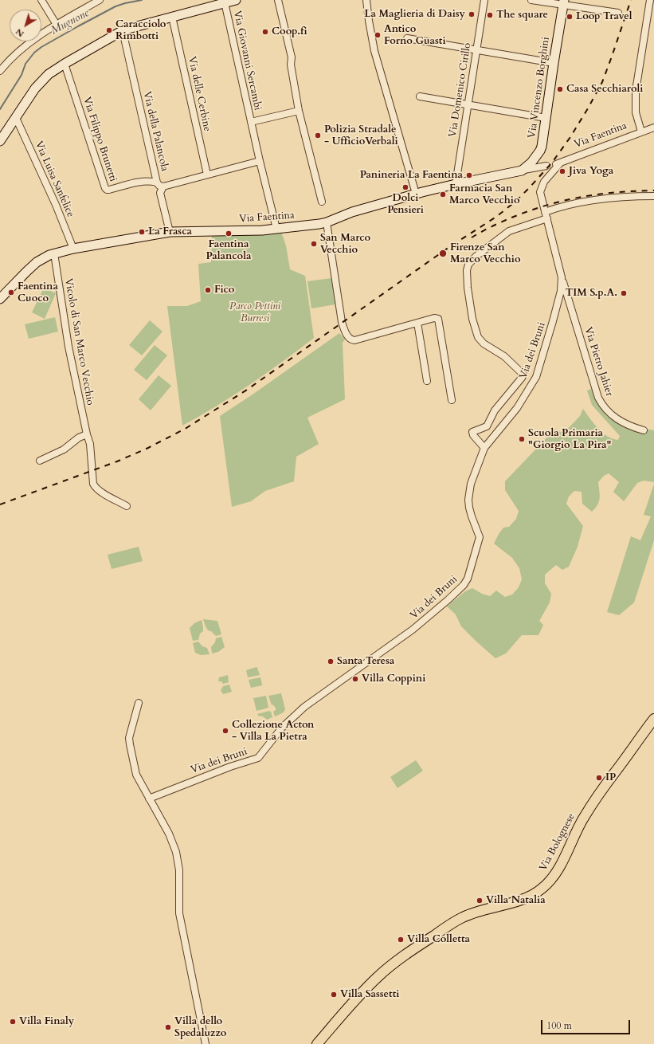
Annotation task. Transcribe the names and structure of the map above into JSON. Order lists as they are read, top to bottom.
{
  "streets": {
    "main road": ["Via Bolognese"],
    "street": [
      "Via Giovanni Sercambi",
      "Via Vincenzo Borghini",
      "Via Domenico Cirillo",
      "Via delle Cerbine",
      "Via della Palancola",
      "Via Faentina",
      "Via Filippo Brunetti",
      "Via Luisa Sanfelice",
      "Vicolo di San Marco Vecchio",
      "Via dei Bruni",
      "Via Pietro Jahier"
    ]
  },
  "crossings": [
    ["Via Giovanni Sercambi", "Via Faentina"],
    ["Via Vincenzo Borghini", "Via Faentina"],
    ["Via Domenico Cirillo", "Via Faentina"],
    ["Via della Palancola", "Via Faentina"],
    ["Via della Palancola", "Via Filippo Brunetti"],
    ["Via Faentina", "Via Luisa Sanfelice"],
    ["Via Faentina", "Vicolo di San Marco Vecchio"],
    ["Via Faentina", "Via dei Bruni"],
    ["Via dei Bruni", "Via Pietro Jahier"]
  ],
  "water": ["Mugnone"],
  "parks": ["Parco Pettini Burresi"],
  "places": [
    "La Maglieria di Daisy",
    "The square",
    "Loop Travel",
    "Caracciolo Rimbotti",
    "Coop.fi",
    "Antico Forno Guasti",
    "Casa Secchiaroli",
    "Polizia Stradale - UfficioVerbali",
    "Jiva Yoga",
    "Panineria La Faentina",
    "Dolci Pensieri",
    "Farmacia San Marco Vecchio",
    "La Frasca",
    "Faentina Palancola",
    "San Marco Vecchio",
    "Firenze San Marco Vecchio",
    "Fico",
    "Faentina Cuoco",
    "TIM S.p.A.",
    "Scuola Primaria \"Giorgio La Pira\"",
    "Santa Teresa",
    "Villa Coppini",
    "Collezione Acton - Villa La Pietra",
    "IP",
    "Villa Natalia",
    "Villa Colletta",
    "Villa Sassetti",
    "Villa Finaly",
    "Villa dello Spedaluzzo"
  ],
  "scale_bar": "100 m",
  "north": "bottom left"
}
